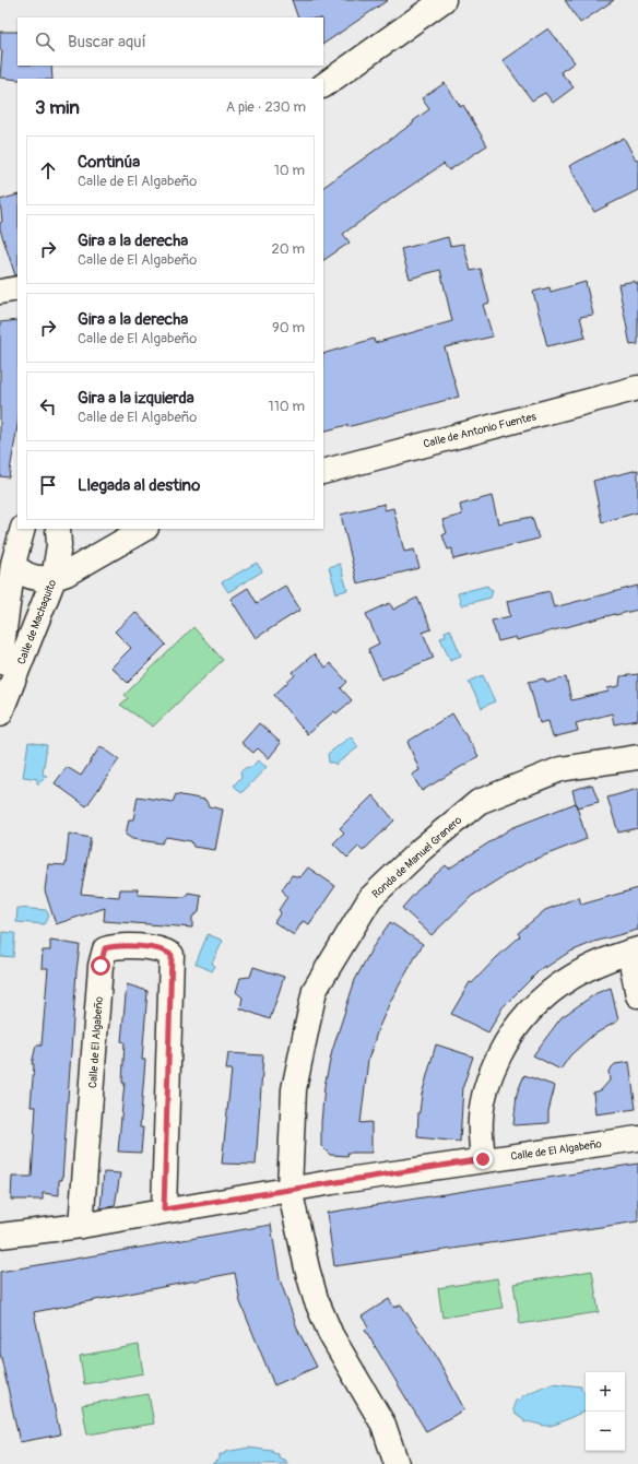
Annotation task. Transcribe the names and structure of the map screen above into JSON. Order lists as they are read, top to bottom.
{
  "streets": {
    "street": [
      "Calle de Antonio Fuentes",
      "Calle de Machaquito",
      "Ronda de Manuel Granero",
      "Calle de El Algabeño"
    ]
  },
  "crossings": [
    ["Ronda de Manuel Granero", "Calle de El Algabeño"]
  ],
  "page": {
    "search": "Buscar aquí",
    "heading": ["3 min", "A pie · 230 m"],
    "list": [
      ["Continúa", "Calle de El Algabeño", "10 m"],
      ["Gira a la derecha", "Calle de El Algabeño", "20 m"],
      ["Gira a la derecha", "Calle de El Algabeño", "90 m"],
      ["Gira a la izquierda", "Calle de El Algabeño", "110 m"],
      "Llegada al destino"
    ],
    "map_buttons": ["+", "−"]
  }
}
